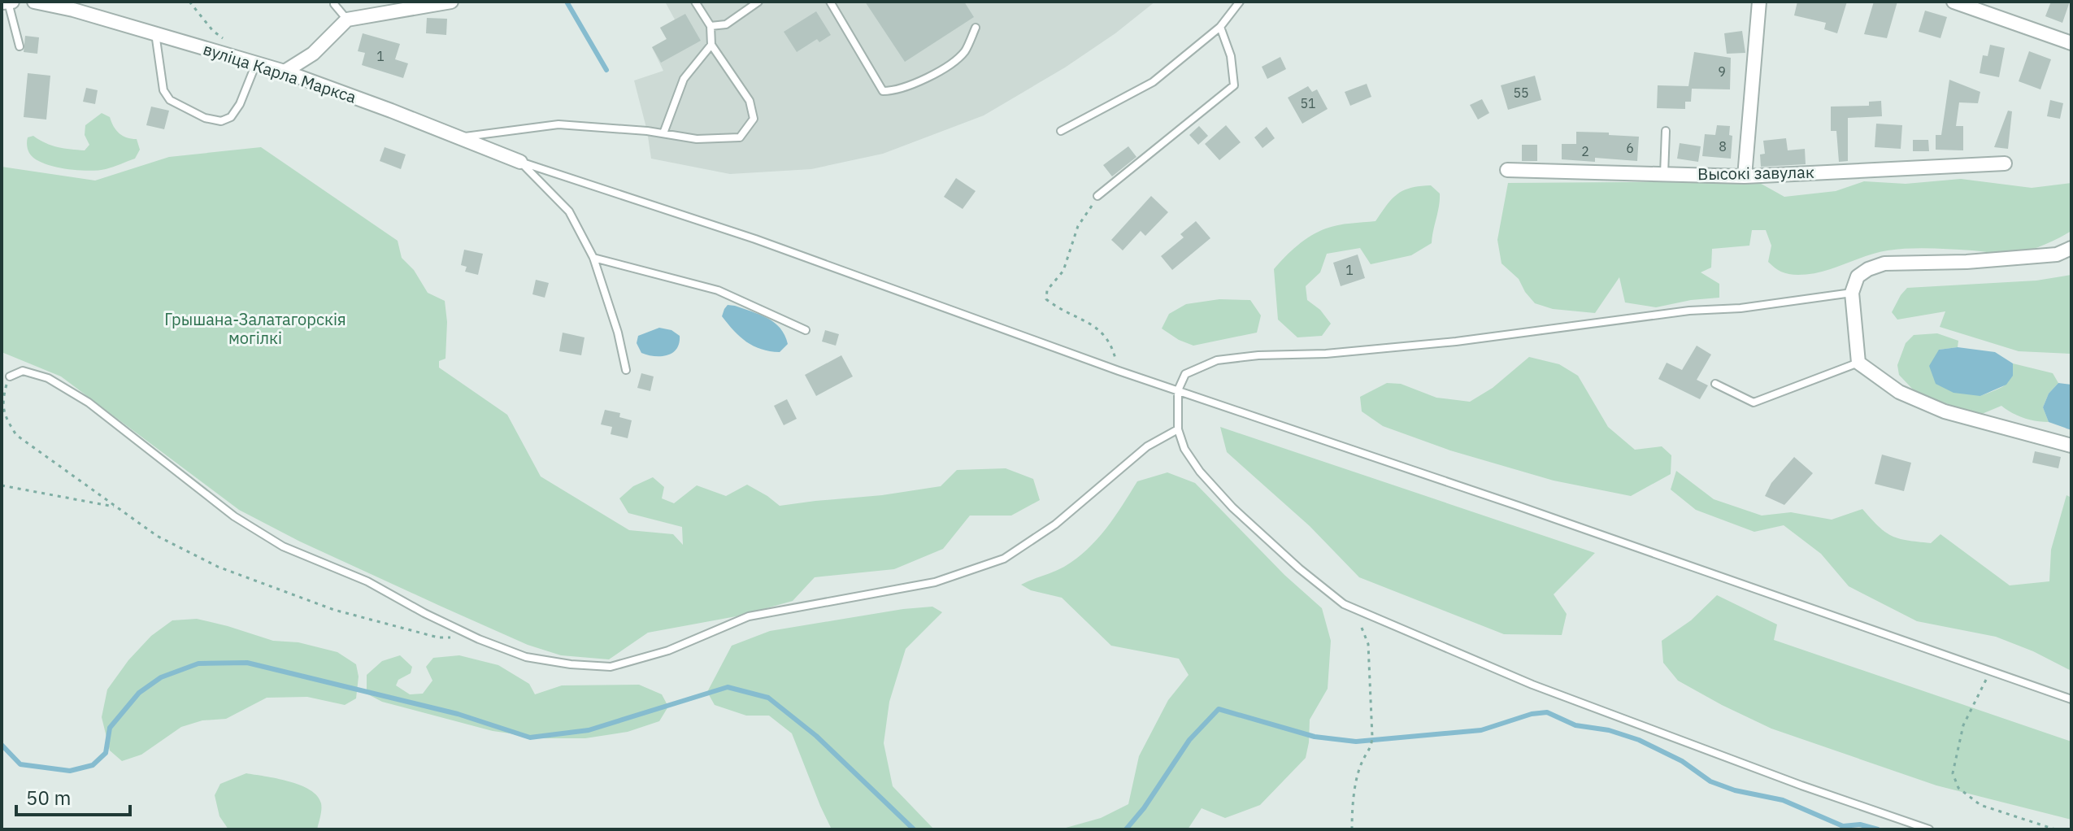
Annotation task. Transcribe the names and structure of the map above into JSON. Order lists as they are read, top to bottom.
{
  "streets": {
    "street": ["вуліца Карла Маркса", "Высокі завулак"]
  },
  "parks": ["Грышана-Залатагорскія могілкі"],
  "house_numbers": [
    "1",
    "9",
    "55",
    "51",
    "8",
    "6",
    "2",
    "1"
  ],
  "scale_bar": "50 m"
}
